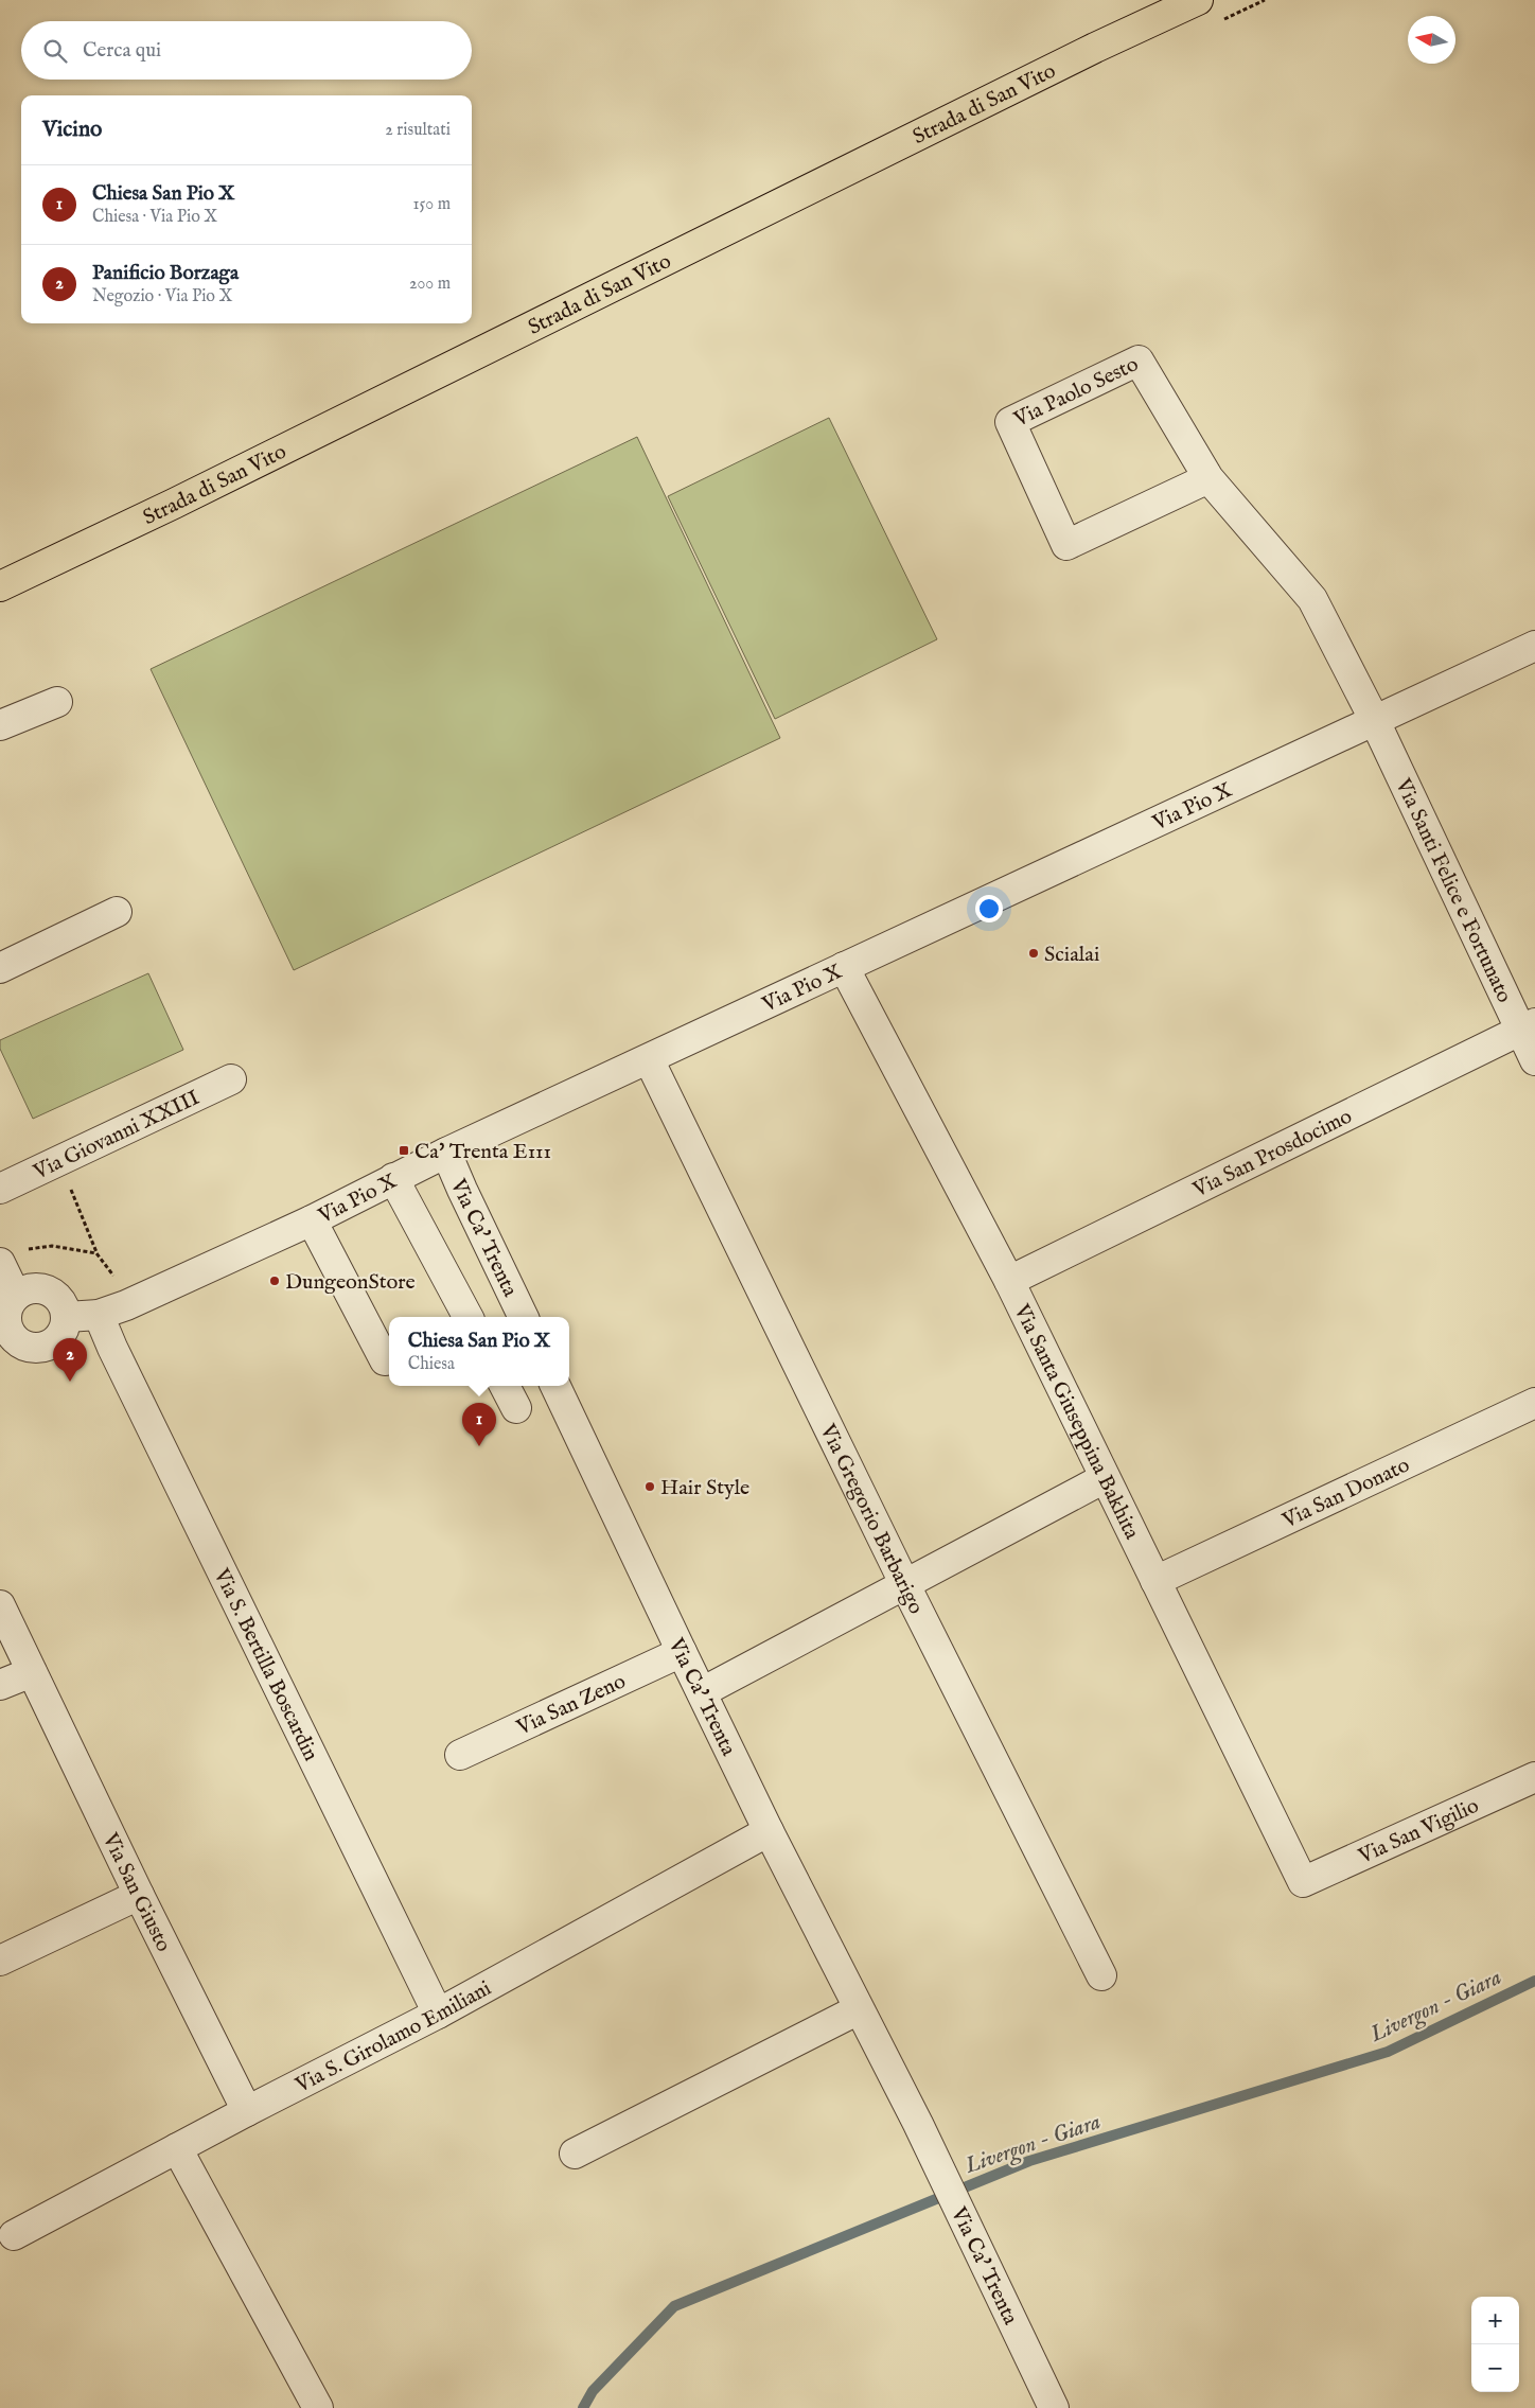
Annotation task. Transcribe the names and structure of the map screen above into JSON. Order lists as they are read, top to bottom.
{
  "streets": {
    "main road": ["Strada di San Vito"],
    "street": [
      "Via Paolo Sesto",
      "Via Pio X",
      "Via Santi Felice e Fortunato",
      "Via Giovanni XXIII",
      "Via San Prosdocimo",
      "Via Ca' Trenta",
      "Via Santa Giuseppina Bakhita",
      "Via San Donato",
      "Via Gregorio Barbarigo",
      "Via S. Bertilla Boscardin",
      "Via San Zeno",
      "Via San Vigilio",
      "Via San Giusto",
      "Via S. Girolamo Emiliani"
    ]
  },
  "crossings": [
    ["Via Paolo Sesto", "Via Pio X"],
    ["Via Paolo Sesto", "Via Santi Felice e Fortunato"],
    ["Via Pio X", "Via Santi Felice e Fortunato"],
    ["Via Pio X", "Via Ca' Trenta"],
    ["Via Pio X", "Via Santa Giuseppina Bakhita"],
    ["Via Pio X", "Via Gregorio Barbarigo"],
    ["Via Pio X", "Via S. Bertilla Boscardin"],
    ["Via Santi Felice e Fortunato", "Via San Prosdocimo"],
    ["Via San Prosdocimo", "Via Santa Giuseppina Bakhita"],
    ["Via Ca' Trenta", "Via San Zeno"],
    ["Via Ca' Trenta", "Via S. Girolamo Emiliani"],
    ["Via Santa Giuseppina Bakhita", "Via San Donato"],
    ["Via Santa Giuseppina Bakhita", "Via San Vigilio"],
    ["Via S. Bertilla Boscardin", "Via S. Girolamo Emiliani"],
    ["Via San Giusto", "Via S. Girolamo Emiliani"]
  ],
  "water": ["Livergon - Giara"],
  "places": {
    "other": ["Scialai", "DungeonStore", "Hair Style"],
    "transit": ["Ca' Trenta E111"]
  },
  "north": "left",
  "page": {
    "search": "Cerca qui",
    "heading": ["Vicino", "2 risultati"],
    "list": [
      {
        "mark": "1",
        "name": "Chiesa San Pio X",
        "note": "Chiesa · Via Pio X",
        "value": "150 m"
      },
      {
        "mark": "2",
        "name": "Panificio Borzaga",
        "note": "Negozio · Via Pio X",
        "value": "200 m"
      }
    ],
    "popup": ["Chiesa San Pio X", "Chiesa"],
    "pins": ["2", "1"],
    "map_buttons": ["+", "−"]
  }
}
